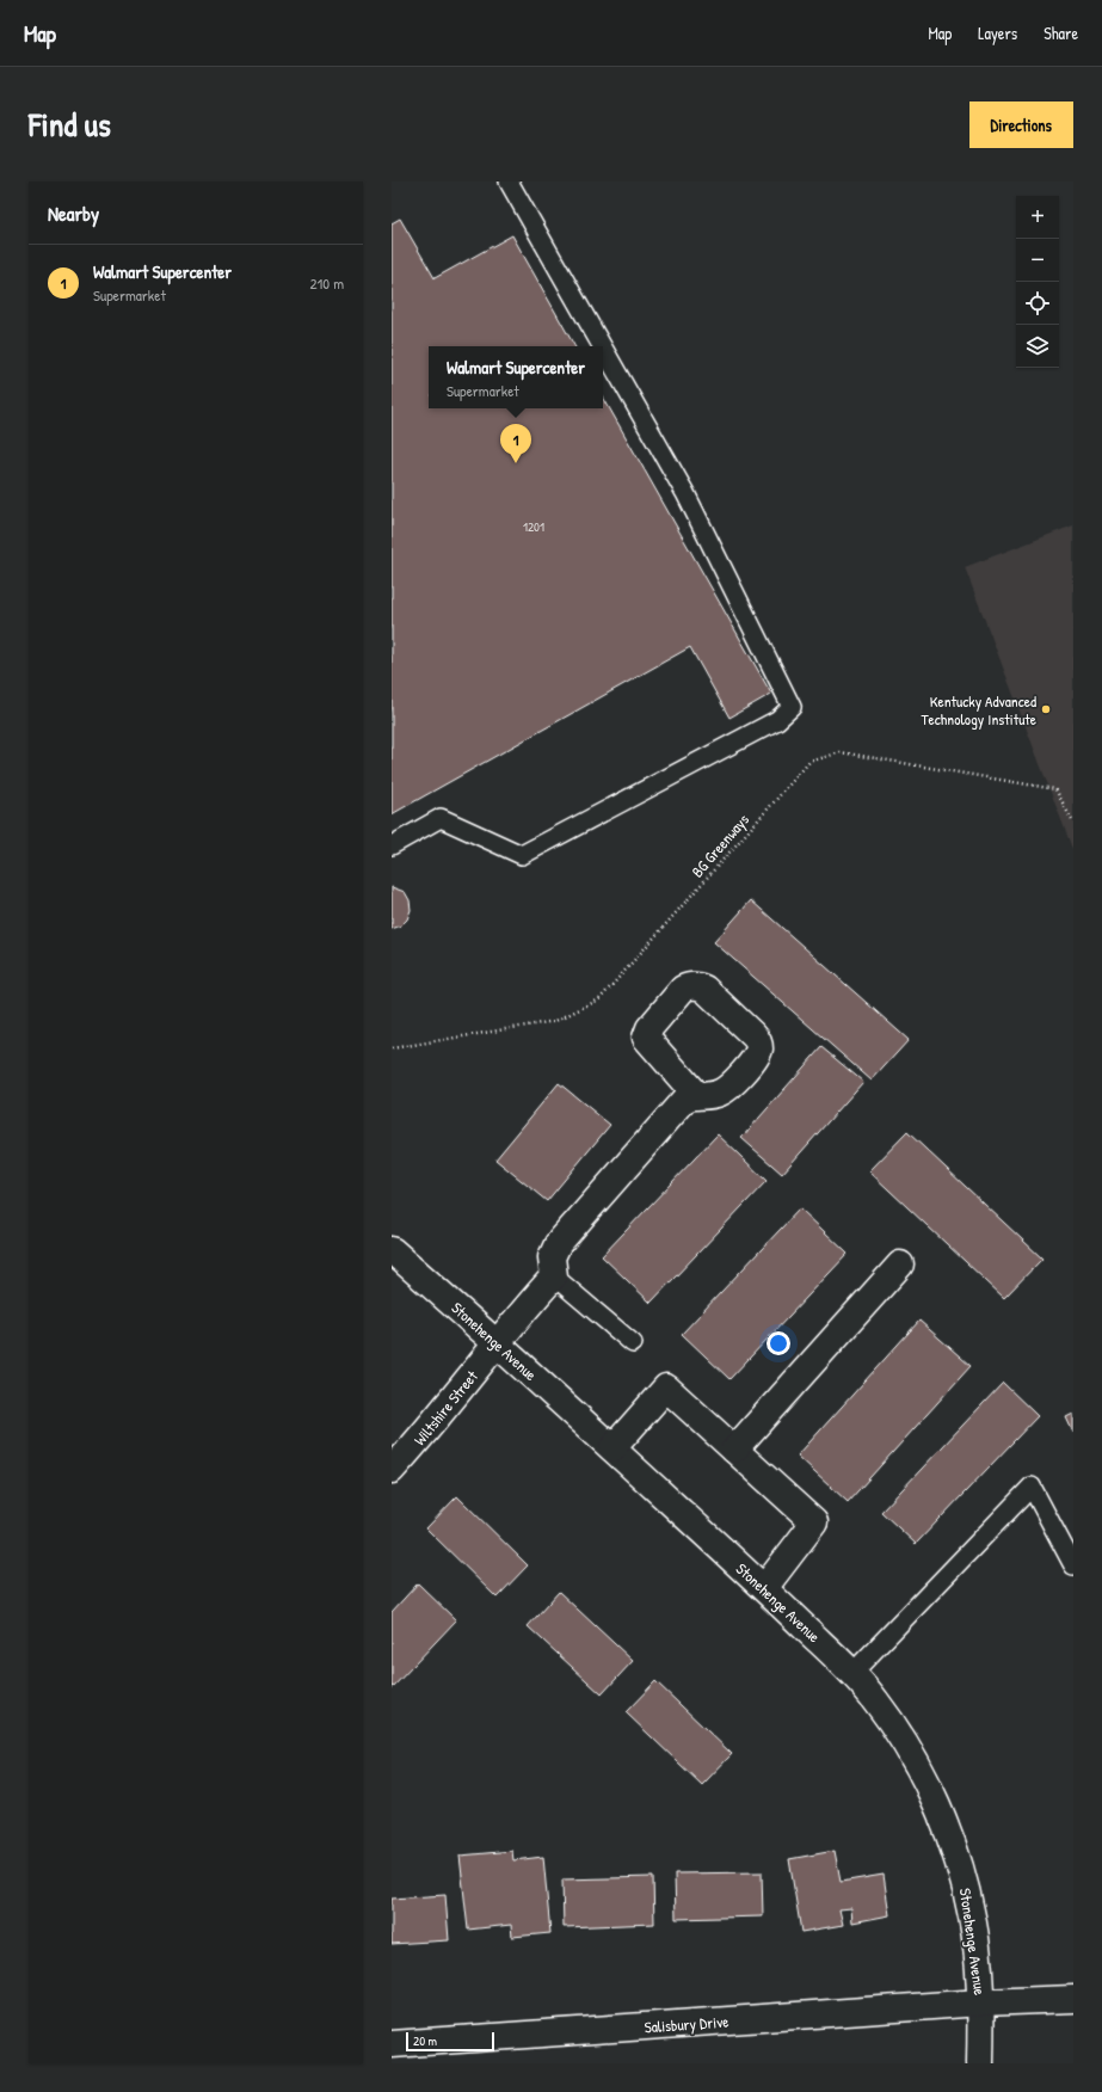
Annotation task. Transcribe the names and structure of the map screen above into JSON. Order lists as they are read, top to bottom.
{
  "streets": {
    "street": ["Stonehenge Avenue", "Wiltshire Street", "Salisbury Drive"],
    "path": ["BG Greenways"]
  },
  "crossings": [
    ["Stonehenge Avenue", "Wiltshire Street"],
    ["Stonehenge Avenue", "Salisbury Drive"]
  ],
  "places": ["Kentucky Advanced Technology Institute"],
  "house_numbers": ["1201"],
  "scale_bar": "20 m",
  "page": {
    "header": "Map",
    "nav": ["Map", "Layers", "Share"],
    "title": "Find us",
    "buttons": "Directions",
    "heading": "Nearby",
    "map_buttons": ["+", "−"],
    "list": [
      {
        "mark": "1",
        "name": "Walmart Supercenter",
        "note": "Supermarket",
        "value": "210 m"
      }
    ],
    "popup": ["Walmart Supercenter", "Supermarket"],
    "pins": "1",
    "scale": "20 m"
  }
}
